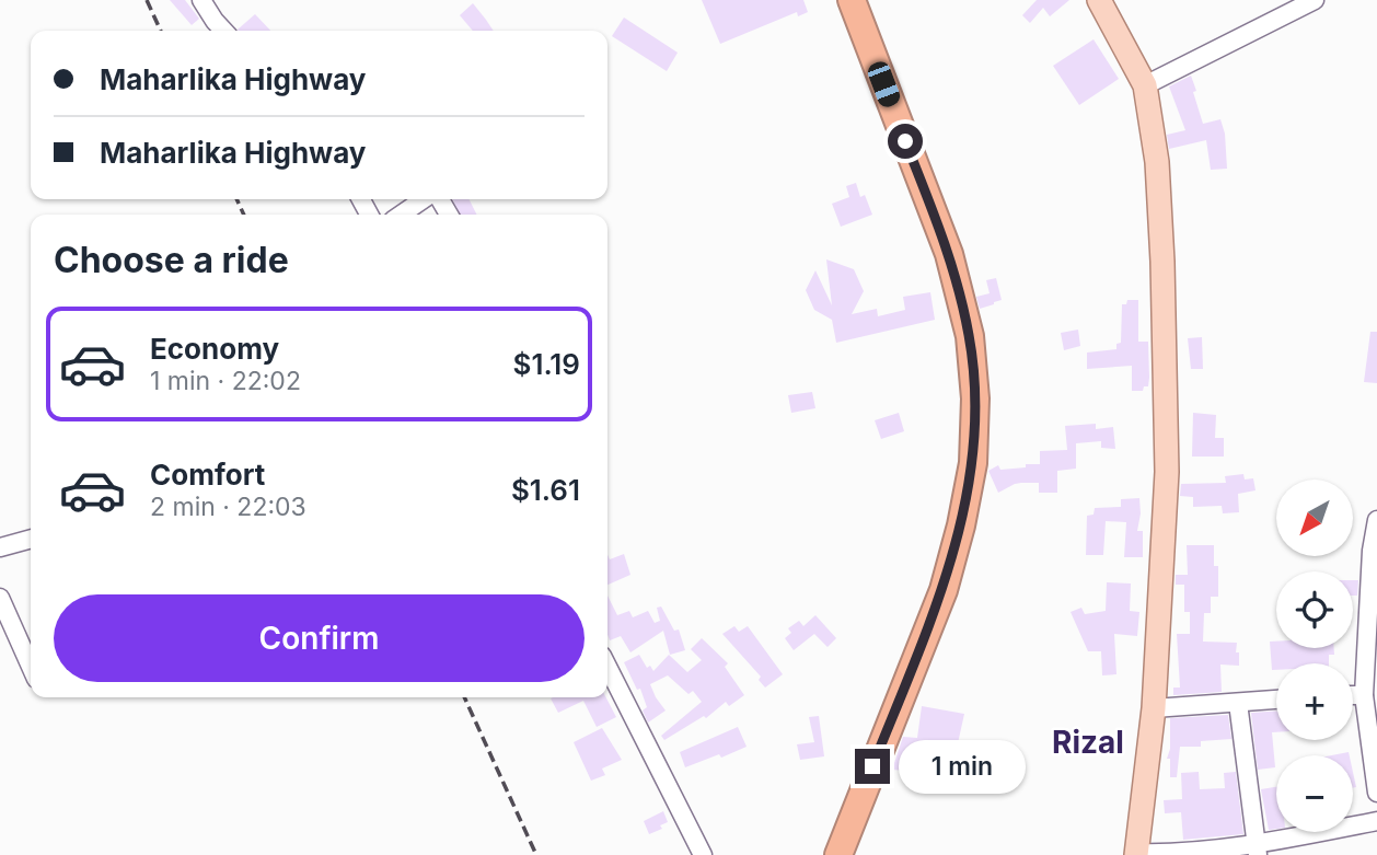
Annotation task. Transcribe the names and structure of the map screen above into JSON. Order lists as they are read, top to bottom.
{
  "districts": ["Rizal"],
  "north": "bottom left",
  "page": {
    "banner": ["Maharlika Highway", "Maharlika Highway"],
    "heading": "Choose a ride",
    "list": [
      {
        "name": "Economy",
        "note": "1 min · 22:02",
        "value": "$1.19"
      },
      {
        "name": "Comfort",
        "note": "2 min · 22:03",
        "value": "$1.61"
      }
    ],
    "map_buttons": ["+", "−"],
    "buttons": "Confirm",
    "bubble": "1 min"
  }
}
